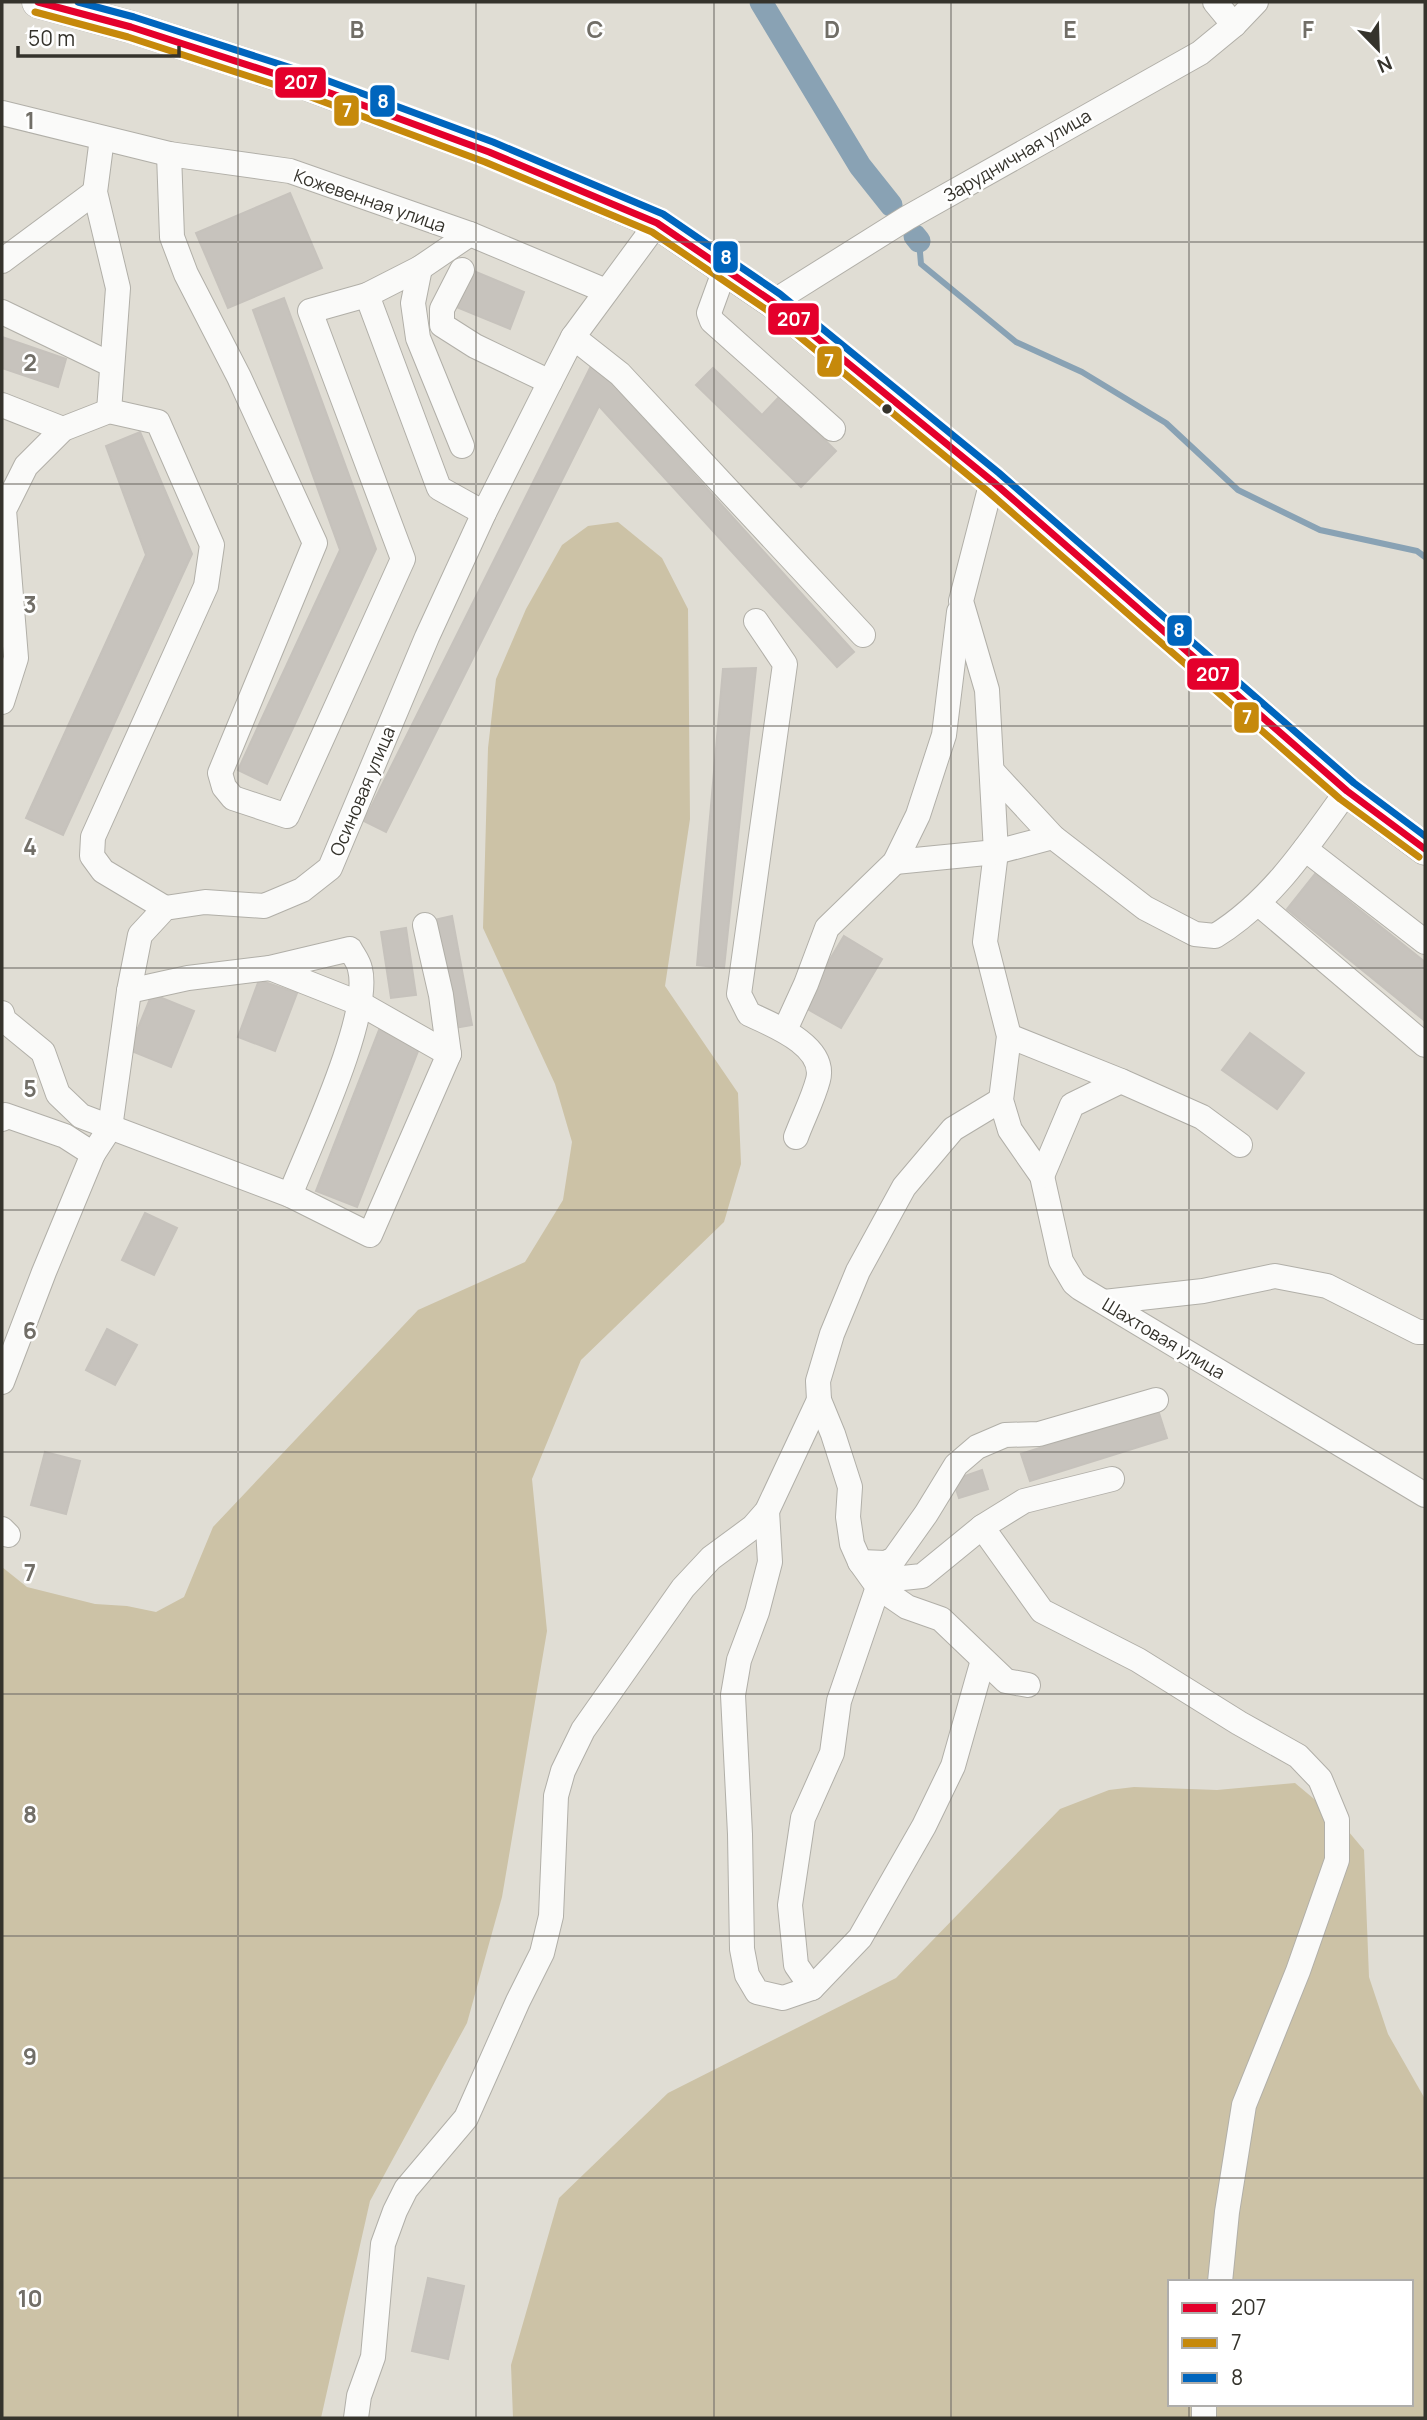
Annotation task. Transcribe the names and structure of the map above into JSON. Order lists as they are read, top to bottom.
{
  "streets": {
    "street": [
      "Зарудничная улица",
      "Кожевенная улица",
      "Осиновая улица",
      "Шахтовая улица"
    ]
  },
  "crossings": [
    ["Кожевенная улица", "Осиновая улица"]
  ],
  "lines": ["transit line 207", "transit line 8", "transit line 7"],
  "legend": ["207", "7", "8"],
  "scale_bar": "50 m",
  "north": "bottom right",
  "grid": {
    "columns": [
      "B",
      "C",
      "D",
      "E",
      "F"
    ],
    "rows": [
      "1",
      "2",
      "3",
      "4",
      "5",
      "6",
      "7",
      "8",
      "9",
      "10"
    ]
  }
}
